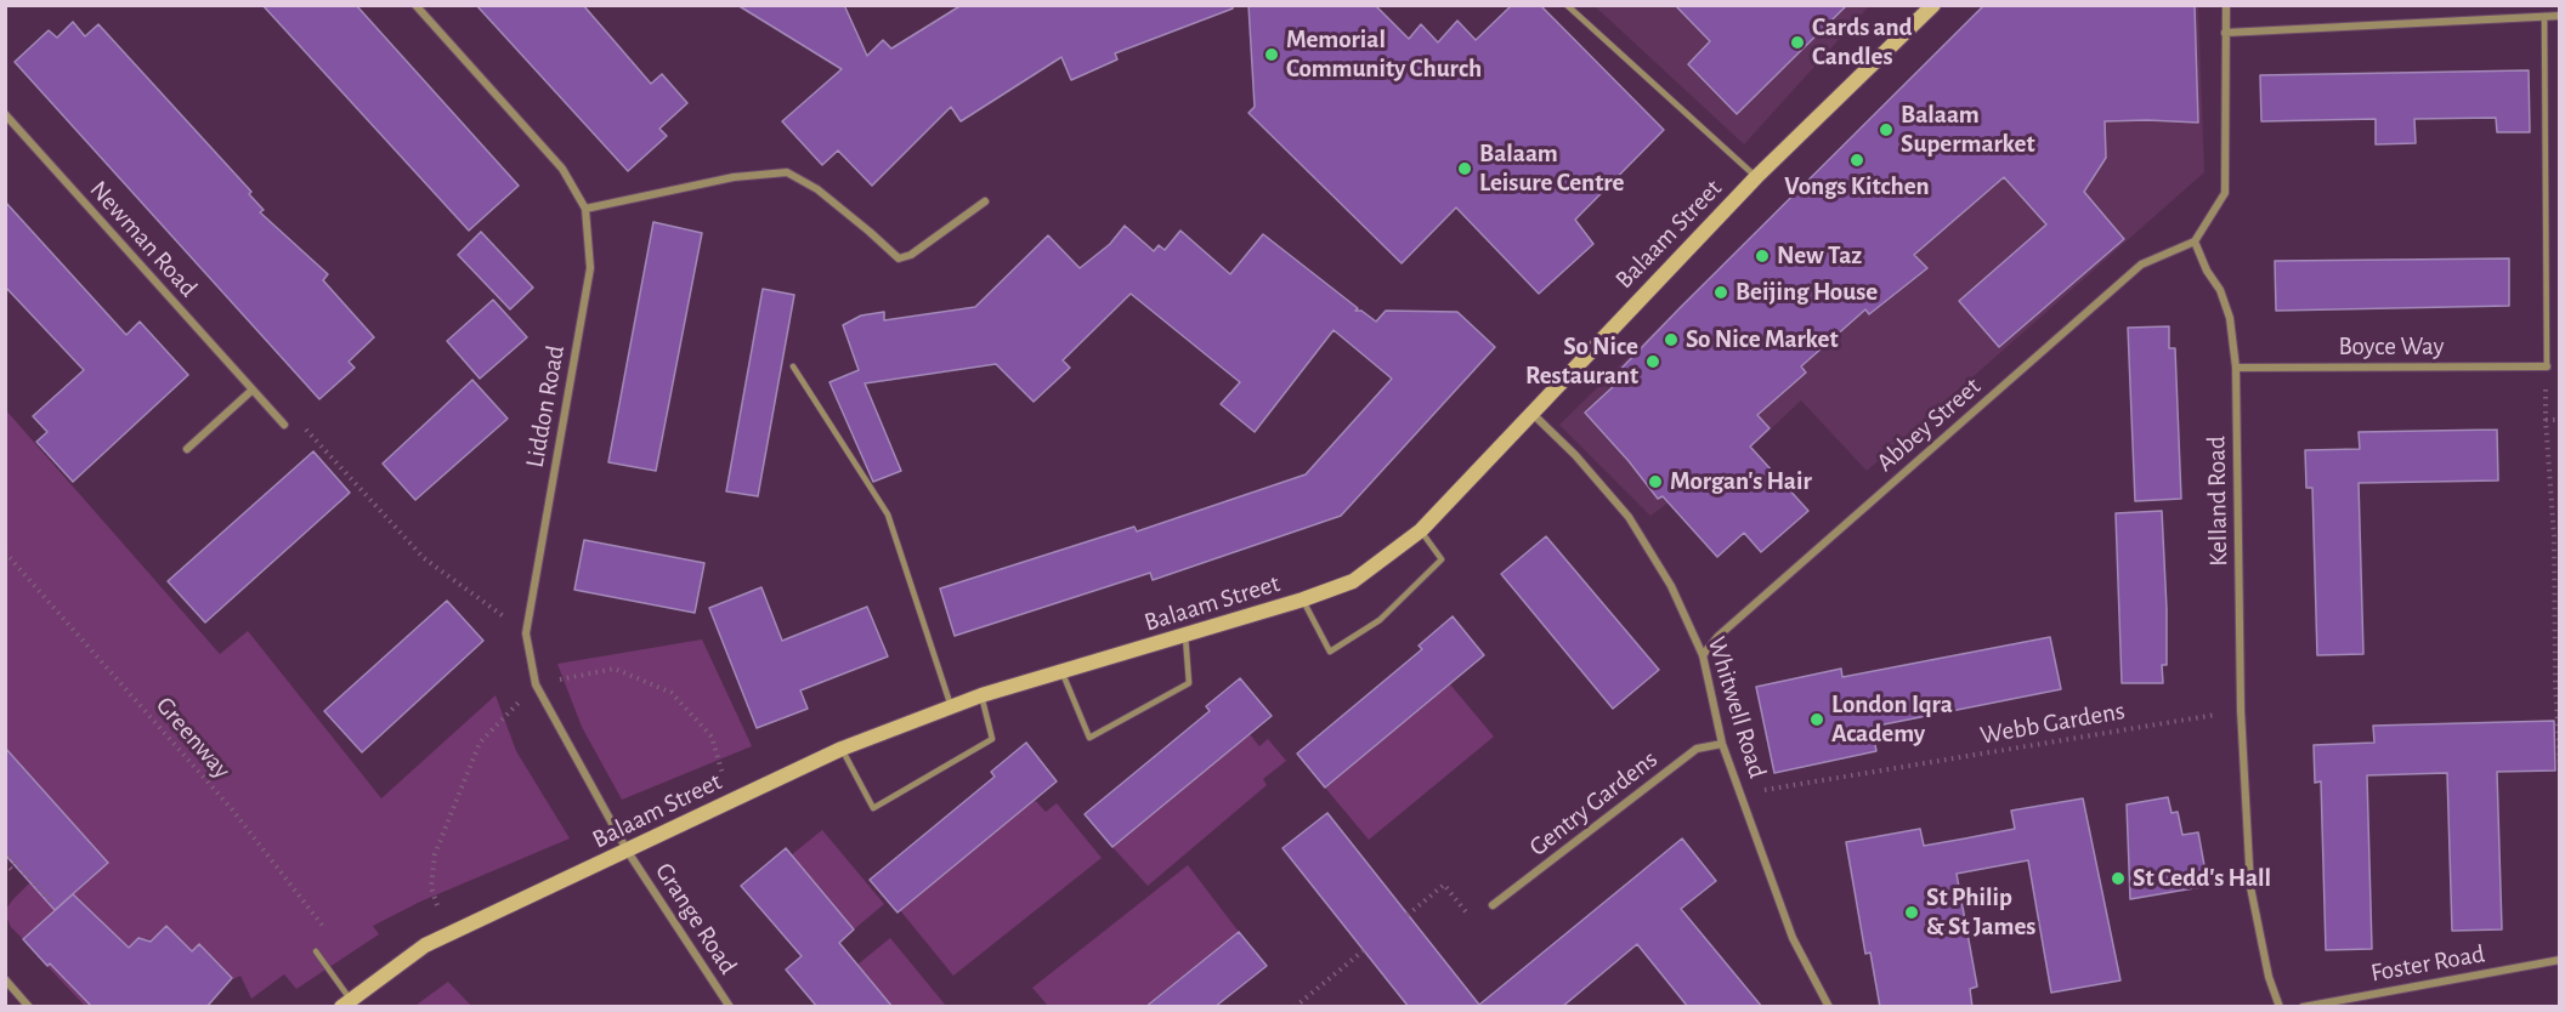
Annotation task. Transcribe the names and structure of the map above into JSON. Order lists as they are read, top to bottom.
{
  "streets": {
    "main road": ["Balaam Street"],
    "street": [
      "Newman Road",
      "Boyce Way",
      "Liddon Road",
      "Abbey Street",
      "Kelland Road",
      "Whitwell Road",
      "Gentry Gardens",
      "Grange Road",
      "Foster Road"
    ],
    "path": ["Webb Gardens", "Greenway"]
  },
  "crossings": [
    ["Balaam Street", "Liddon Road"],
    ["Balaam Street", "Whitwell Road"],
    ["Balaam Street", "Grange Road"],
    ["Boyce Way", "Kelland Road"],
    ["Liddon Road", "Grange Road"],
    ["Abbey Street", "Kelland Road"],
    ["Abbey Street", "Whitwell Road"],
    ["Kelland Road", "Webb Gardens"],
    ["Whitwell Road", "Webb Gardens"],
    ["Whitwell Road", "Gentry Gardens"]
  ],
  "places": [
    "Cards and Candles",
    "Memorial Community Church",
    "Balaam Supermarket",
    "Vongs Kitchen",
    "Balaam Leisure Centre",
    "New Taz",
    "Beijing House",
    "So Nice Market",
    "So Nice Restaurant",
    "Morgan's Hair",
    "London Iqra Academy",
    "St Cedd's Hall",
    "St Philip & St James"
  ]
}
